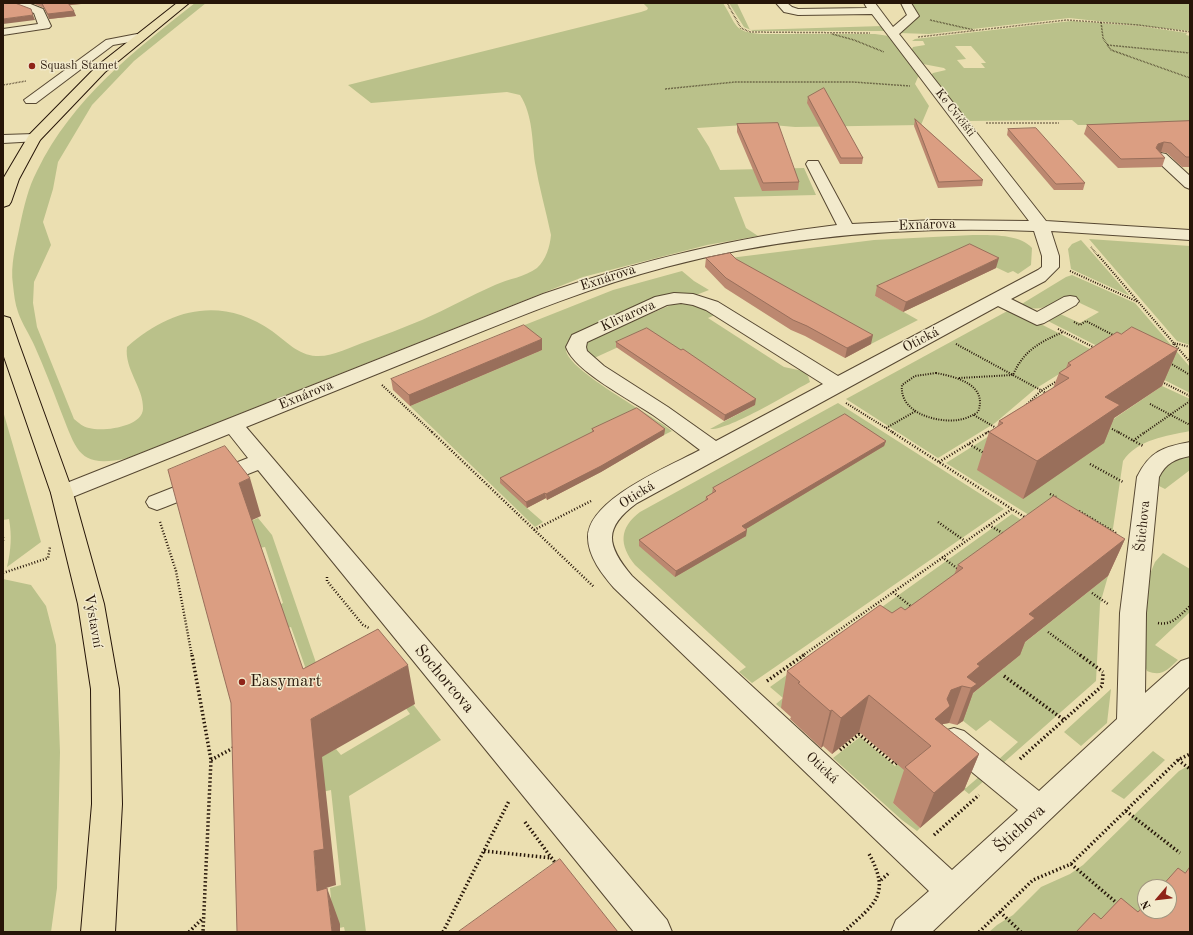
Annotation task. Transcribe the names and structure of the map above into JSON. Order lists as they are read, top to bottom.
{
  "streets": {
    "main road": ["Výstavní"],
    "street": [
      "Ke Cvičišti",
      "Exnárova",
      "Klivarova",
      "Otická",
      "Štichova",
      "Sochorcova"
    ]
  },
  "crossings": [
    ["Ke Cvičišti", "Exnárova"],
    ["Ke Cvičišti", "Otická"],
    ["Exnárova", "Otická"],
    ["Exnárova", "Výstavní"],
    ["Exnárova", "Sochorcova"],
    ["Klivarova", "Otická"],
    ["Otická", "Štichova"]
  ],
  "places": ["Squash Stamet", "Easymart"],
  "north": "bottom left"
}
